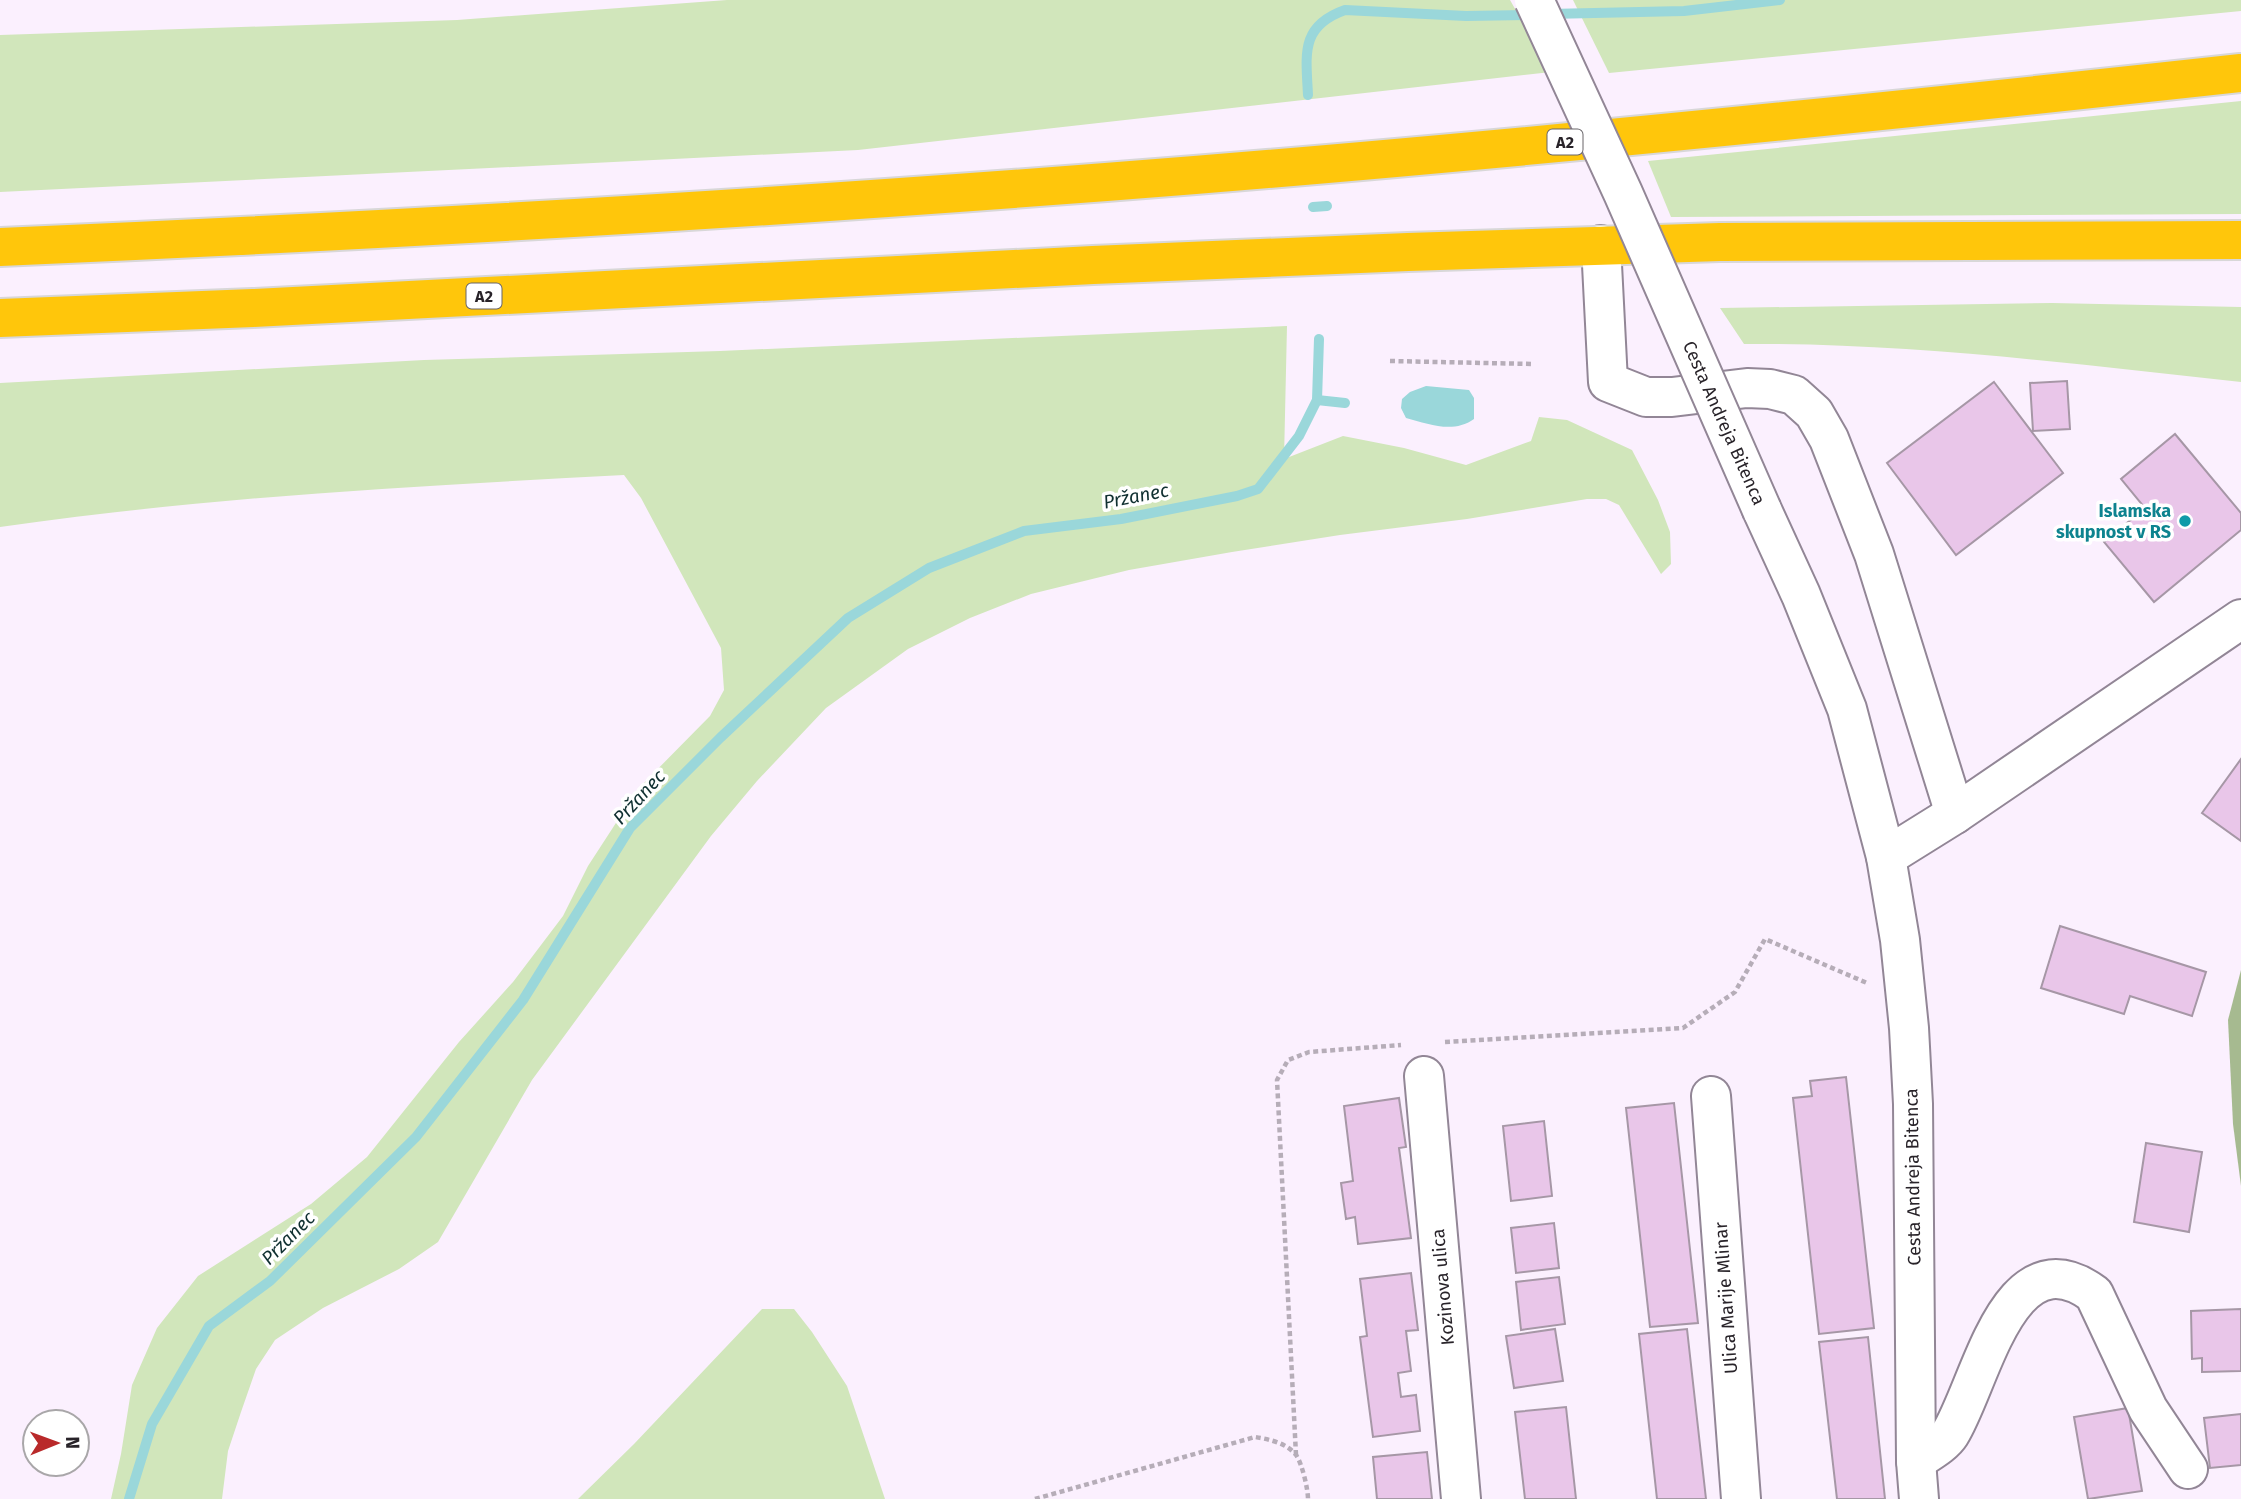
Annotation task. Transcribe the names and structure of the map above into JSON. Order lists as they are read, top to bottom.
{
  "streets": {
    "highway": ["A2"],
    "street": ["Cesta Andreja Bitenca", "Kozinova ulica", "Ulica Marije Mlinar"]
  },
  "water": ["Pržanec"],
  "places": ["Islamska skupnost v RS"],
  "north": "right"
}
